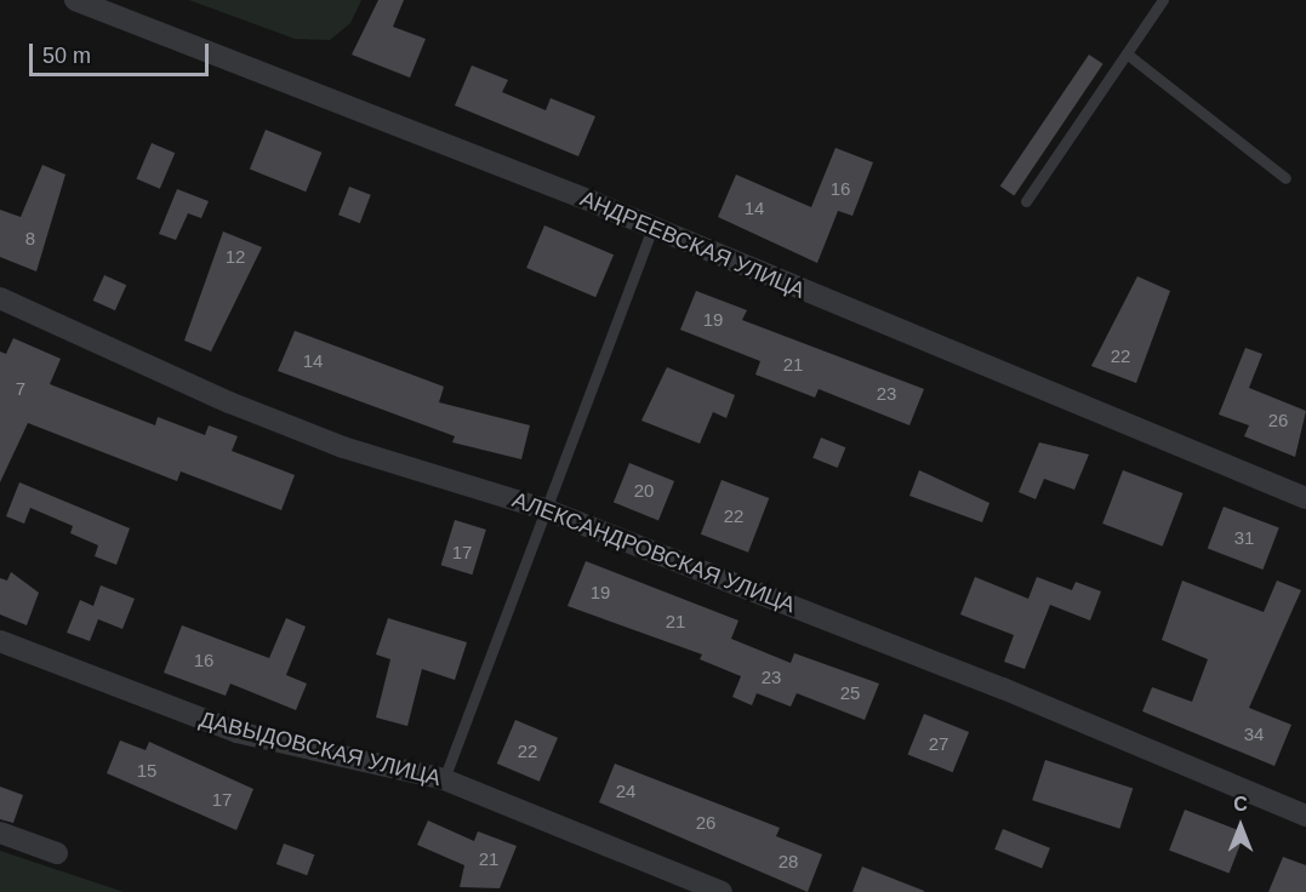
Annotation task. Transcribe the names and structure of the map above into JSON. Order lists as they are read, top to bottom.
{
  "streets": {
    "street": ["АНДРЕЕВСКАЯ УЛИЦА", "АЛЕКСАНДРОВСКАЯ УЛИЦА", "ДАВЫДОВСКАЯ УЛИЦА"]
  },
  "house_numbers": [
    "16",
    "14",
    "8",
    "12",
    "19",
    "22",
    "14",
    "21",
    "7",
    "23",
    "26",
    "20",
    "22",
    "31",
    "17",
    "19",
    "21",
    "16",
    "23",
    "25",
    "34",
    "27",
    "22",
    "15",
    "24",
    "17",
    "26",
    "21",
    "28"
  ],
  "scale_bar": "50 m",
  "north": "top"
}
